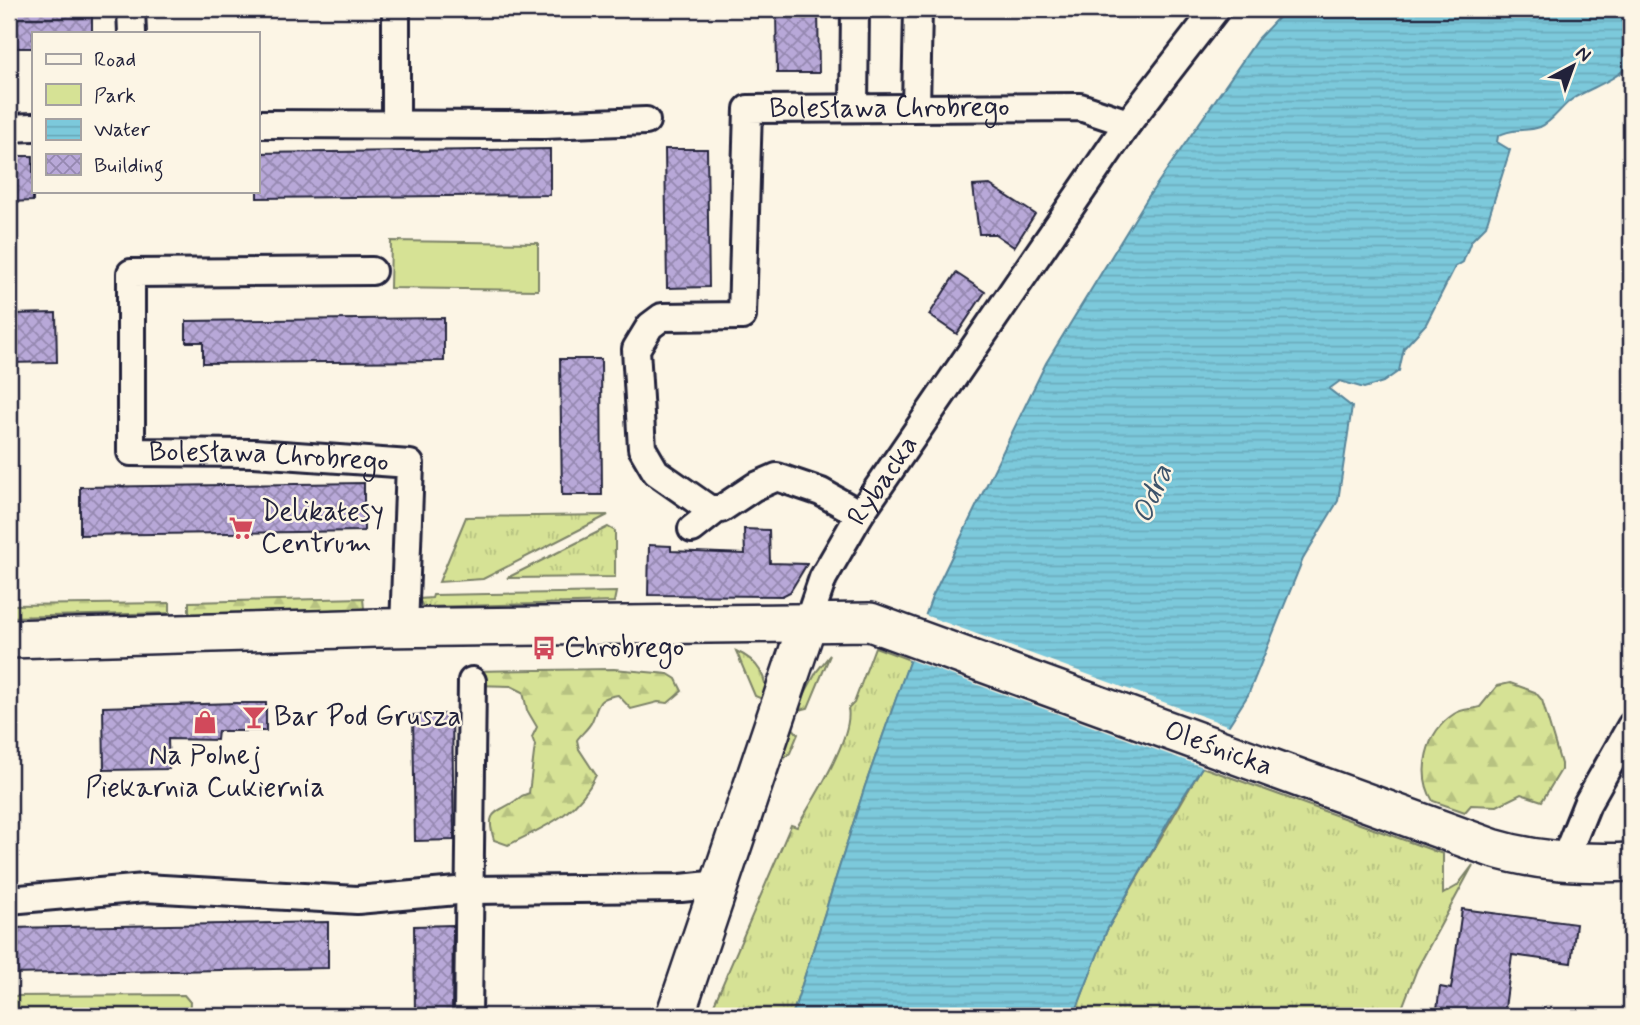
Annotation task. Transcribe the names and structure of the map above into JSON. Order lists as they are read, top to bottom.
{
  "streets": {
    "main road": ["Rybacka", "Oleśnicka"],
    "street": ["Bolesława Chrobrego"]
  },
  "crossings": [
    ["Bolesława Chrobrego", "Rybacka"],
    ["Rybacka", "Oleśnicka"]
  ],
  "water": ["Odra"],
  "places": {
    "supermarket": ["Delikatesy Centrum"],
    "bus stop": ["Chrobrego"],
    "bar": ["Bar Pod Grusza"],
    "shop": ["Na Polnej Piekarnia Cukiernia"]
  },
  "legend": [
    "Road",
    "Park",
    "Water",
    "Building"
  ],
  "north": "top right"
}
